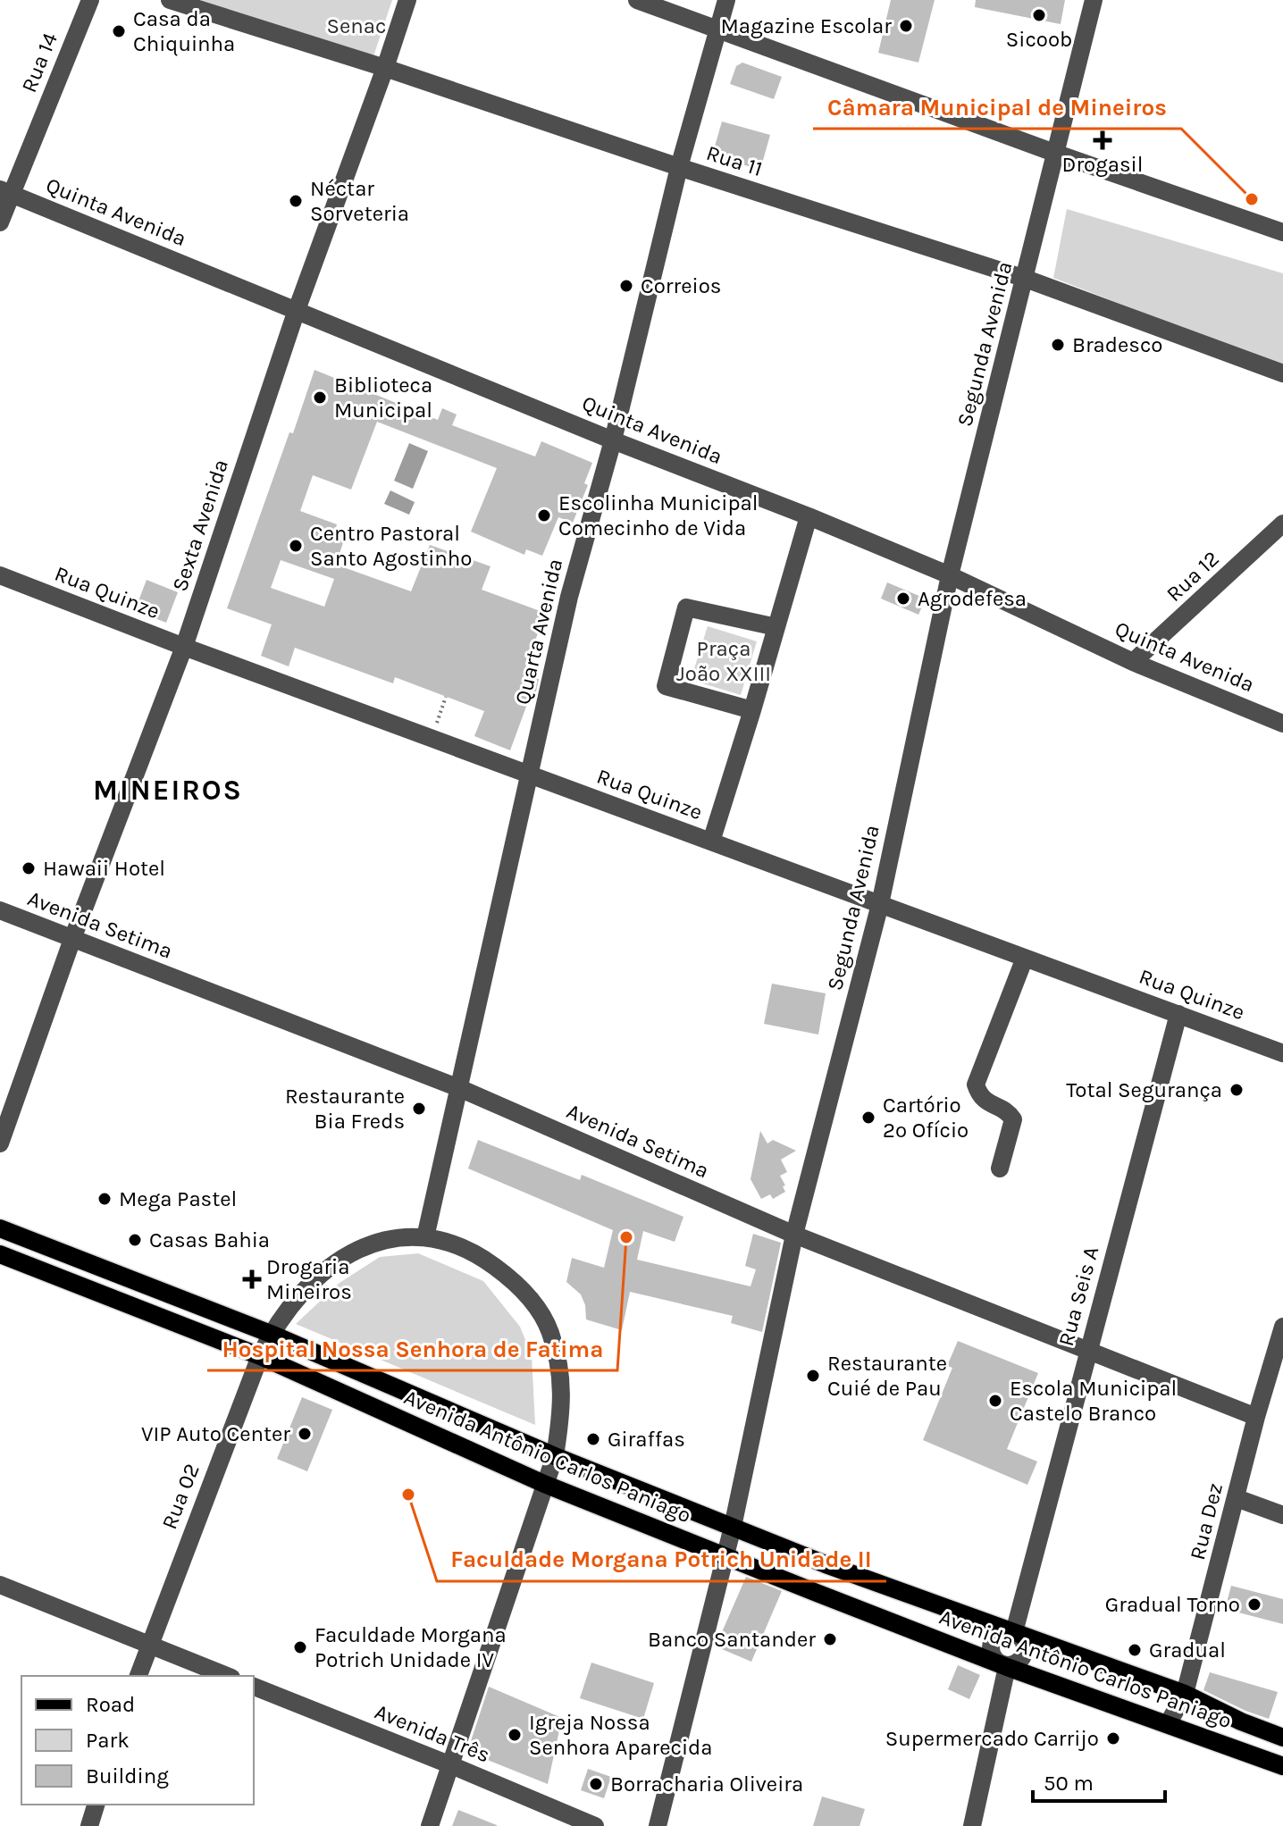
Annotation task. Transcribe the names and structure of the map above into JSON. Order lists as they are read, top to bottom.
{
  "streets": {
    "main road": ["Avenida Antônio Carlos Paniago"],
    "street": [
      "Rua 14",
      "Rua 11",
      "Quinta Avenida",
      "Segunda Avenida",
      "Sexta Avenida",
      "Rua 12",
      "Rua Quinze",
      "Quarta Avenida",
      "Avenida Setima",
      "Rua Seis A",
      "Rua 02",
      "Rua Dez",
      "Avenida Três"
    ]
  },
  "crossings": [
    ["Rua 14", "Quinta Avenida"],
    ["Rua 11", "Segunda Avenida"],
    ["Rua 11", "Sexta Avenida"],
    ["Rua 11", "Quarta Avenida"],
    ["Quinta Avenida", "Segunda Avenida"],
    ["Quinta Avenida", "Sexta Avenida"],
    ["Quinta Avenida", "Rua 12"],
    ["Quinta Avenida", "Quarta Avenida"],
    ["Segunda Avenida", "Rua Quinze"],
    ["Segunda Avenida", "Avenida Setima"],
    ["Segunda Avenida", "Avenida Antônio Carlos Paniago"],
    ["Sexta Avenida", "Rua Quinze"],
    ["Sexta Avenida", "Avenida Setima"],
    ["Rua Quinze", "Quarta Avenida"],
    ["Rua Quinze", "Rua Seis A"],
    ["Quarta Avenida", "Avenida Setima"],
    ["Quarta Avenida", "Rua 02"],
    ["Avenida Setima", "Rua Seis A"],
    ["Avenida Setima", "Rua Dez"],
    ["Rua Seis A", "Avenida Antônio Carlos Paniago"],
    ["Avenida Antônio Carlos Paniago", "Rua 02"],
    ["Avenida Antônio Carlos Paniago", "Rua Dez"],
    ["Rua 02", "Avenida Três"]
  ],
  "districts": ["MINEIROS"],
  "parks": ["Senac", "Praça João XXIII"],
  "places": {
    "other": [
      "Sicoob",
      "Magazine Escolar",
      "Casa da Chiquinha",
      "Câmara Municipal de Mineiros",
      "Néctar Sorveteria",
      "Correios",
      "Bradesco",
      "Biblioteca Municipal",
      "Escolinha Municipal Comecinho de Vida",
      "Centro Pastoral Santo Agostinho",
      "Agrodefesa",
      "Hawaii Hotel",
      "Total Segurança",
      "Restaurante Bia Freds",
      "Cartório 2º Ofício",
      "Mega Pastel",
      "Hospital Nossa Senhora de Fatima",
      "Casas Bahia",
      "Restaurante Cuié de Pau",
      "Escola Municipal Castelo Branco",
      "VIP Auto Center",
      "Giraffas",
      "Faculdade Morgana Potrich Unidade II",
      "Gradual Torno",
      "Banco Santander",
      "Faculdade Morgana Potrich Unidade IV",
      "Gradual",
      "Igreja Nossa Senhora Aparecida",
      "Supermercado Carrijo",
      "Borracharia Oliveira"
    ],
    "health": ["Drogasil", "Drogaria Mineiros"]
  },
  "legend": ["Road", "Park", "Building"],
  "scale_bar": "50 m"
}
